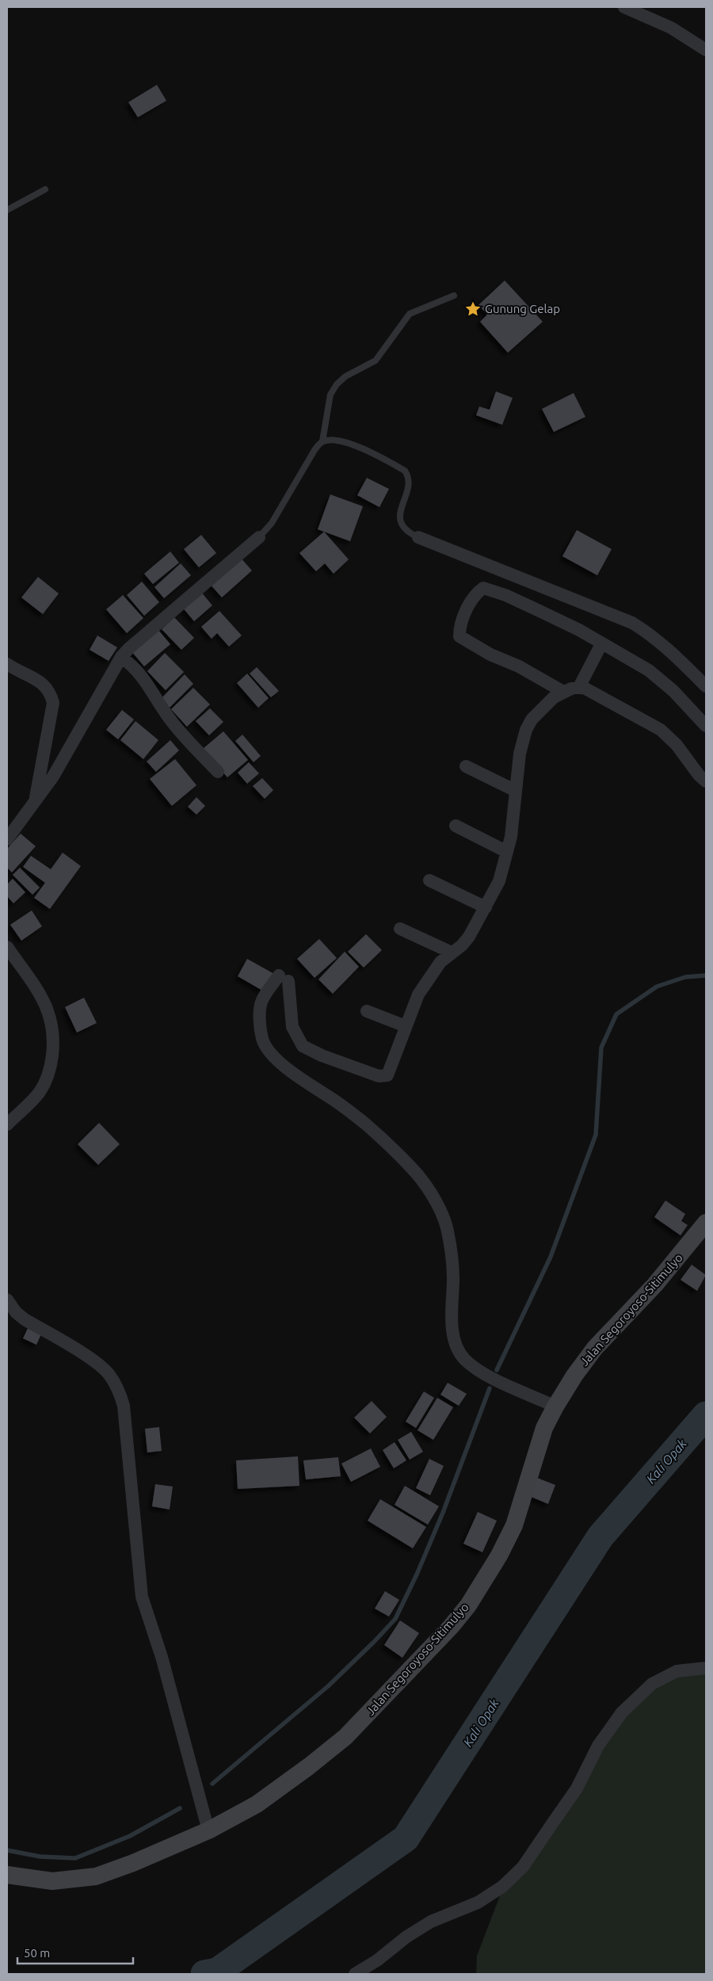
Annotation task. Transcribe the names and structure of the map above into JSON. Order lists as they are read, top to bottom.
{
  "streets": {
    "main road": ["Jalan Segoroyoso-Sitimulyo"]
  },
  "water": ["Kali Opak"],
  "places": {
    "place": ["Gunung Gelap"]
  },
  "scale_bar": "50 m"
}
